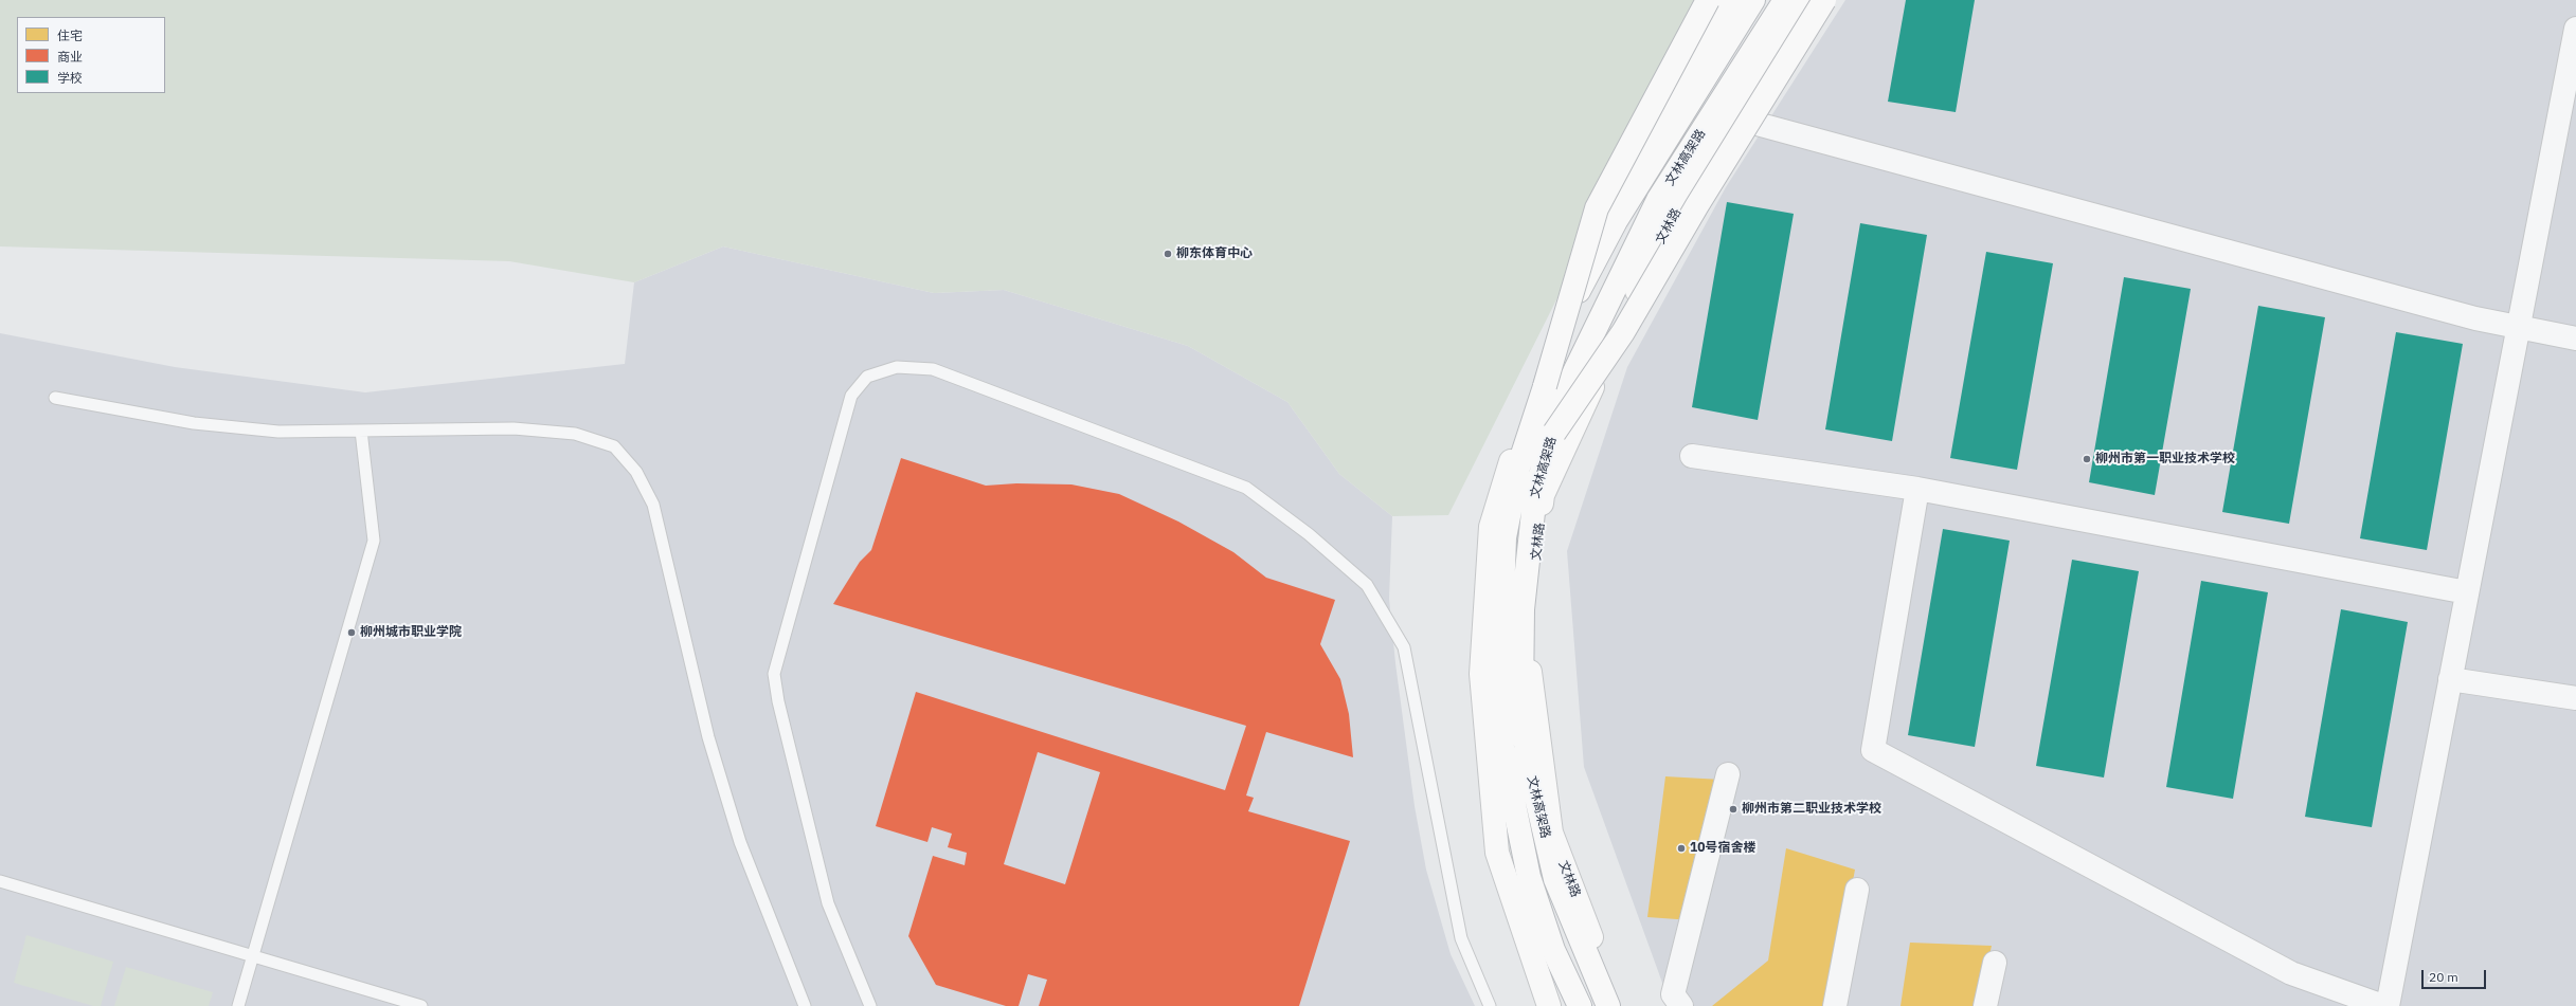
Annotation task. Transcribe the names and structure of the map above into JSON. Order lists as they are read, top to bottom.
{
  "streets": {
    "main road": ["文林高架路", "文林路"]
  },
  "places": [
    "柳东体育中心",
    "柳州市第一职业技术学校",
    "柳州城市职业学院",
    "柳州市第二职业技术学校",
    "10号宿舍楼"
  ],
  "legend": ["住宅", "商业", "学校"],
  "scale_bar": "20 m"
}
